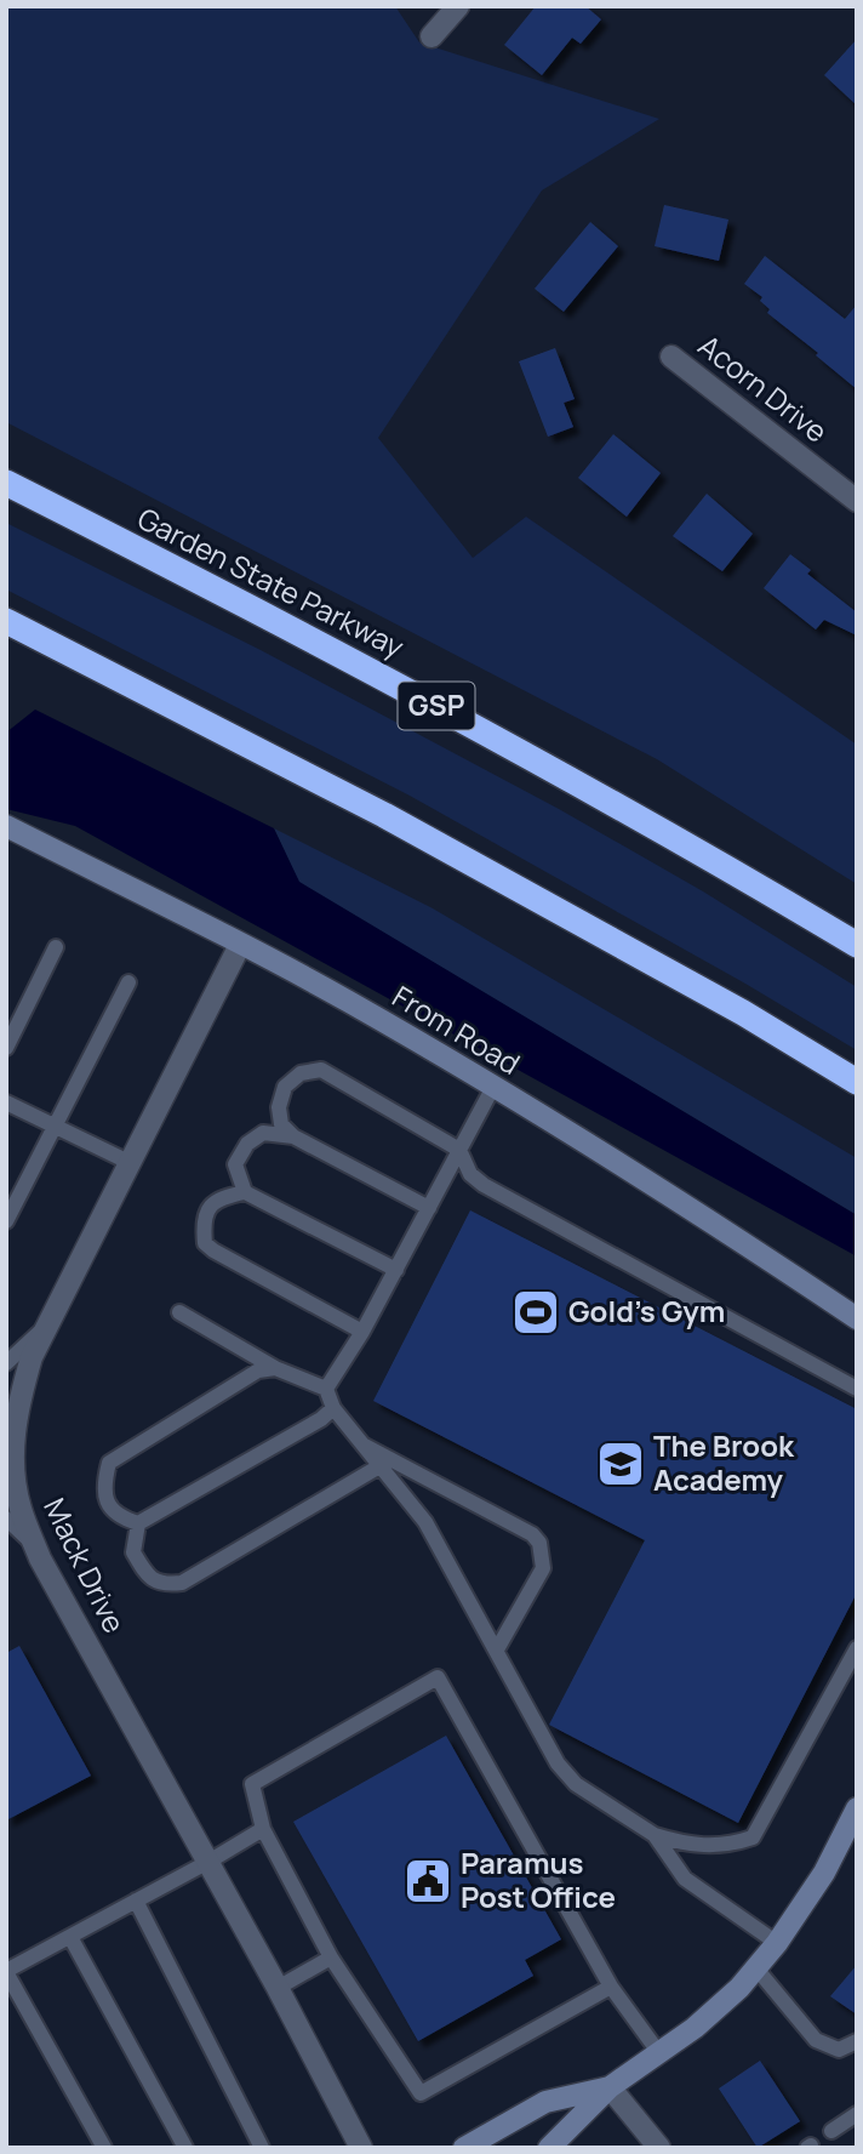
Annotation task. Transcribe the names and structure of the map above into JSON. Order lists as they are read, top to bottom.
{
  "streets": {
    "highway": ["Garden State Parkway", "GSP"],
    "street": ["Acorn Drive", "From Road", "Mack Drive"]
  },
  "crossings": [
    ["From Road", "Mack Drive"]
  ],
  "places": {
    "sports": ["Gold's Gym"],
    "school or university": ["The Brook Academy"],
    "public building": ["Paramus Post Office"]
  }
}
